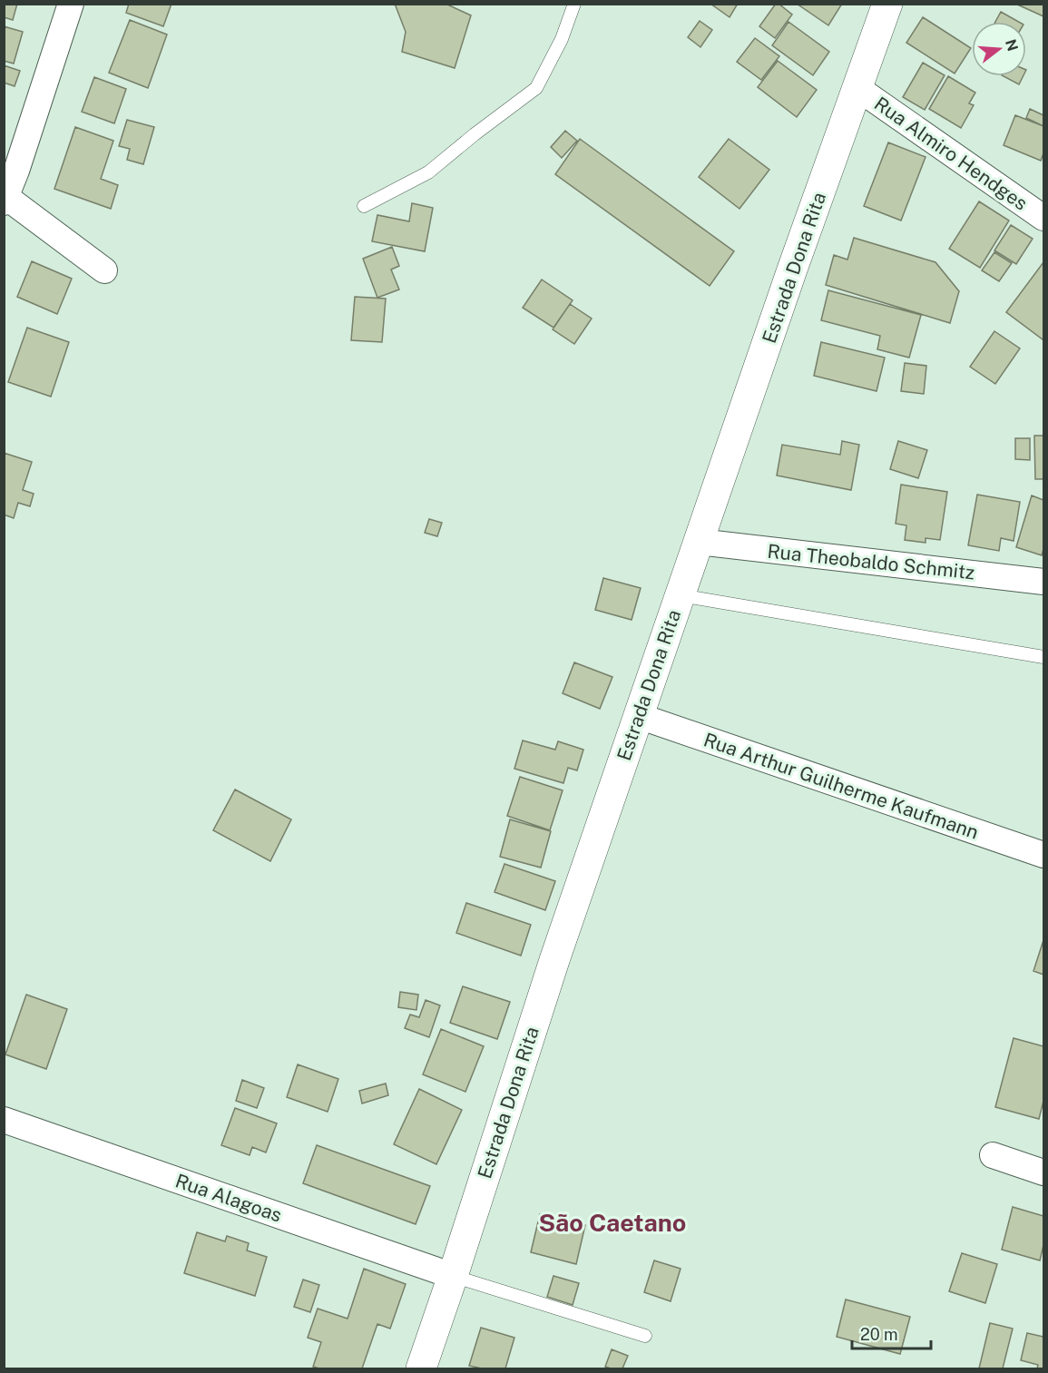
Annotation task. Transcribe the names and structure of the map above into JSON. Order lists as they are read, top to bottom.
{
  "streets": {
    "main road": ["Estrada Dona Rita"],
    "street": [
      "Rua Almiro Hendges",
      "Rua Theobaldo Schmitz",
      "Rua Arthur Guilherme Kaufmann",
      "Rua Alagoas"
    ]
  },
  "crossings": [
    ["Rua Almiro Hendges", "Estrada Dona Rita"],
    ["Estrada Dona Rita", "Rua Theobaldo Schmitz"],
    ["Estrada Dona Rita", "Rua Arthur Guilherme Kaufmann"],
    ["Estrada Dona Rita", "Rua Alagoas"]
  ],
  "districts": ["São Caetano"],
  "scale_bar": "20 m",
  "north": "right"
}
